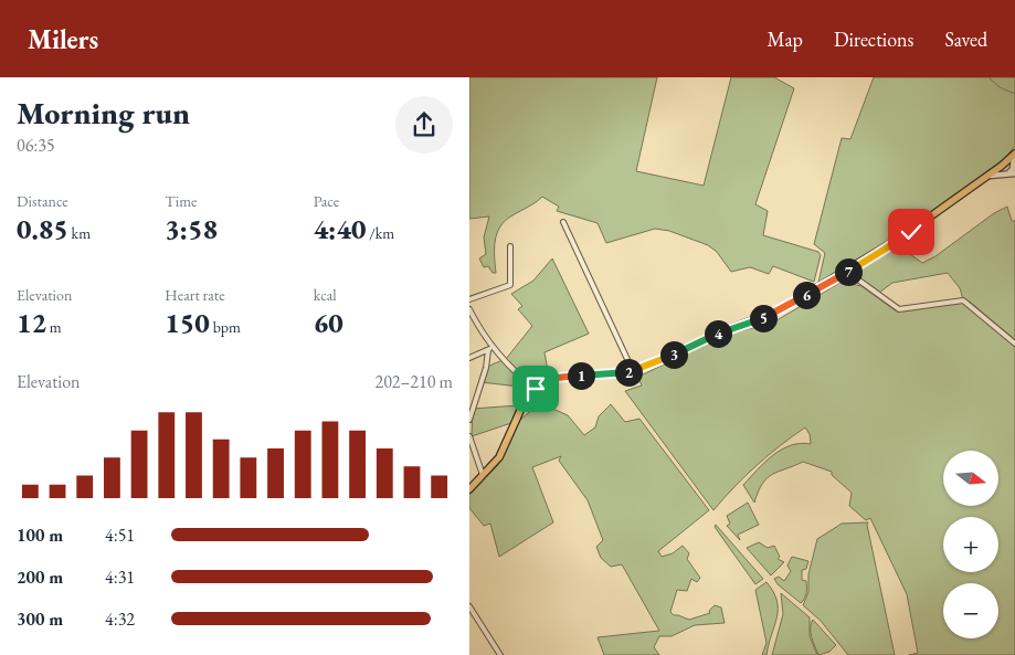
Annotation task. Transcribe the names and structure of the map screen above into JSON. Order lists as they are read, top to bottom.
{
  "north": "right",
  "page": {
    "header": "Milers",
    "nav": ["Map", "Directions", "Saved"],
    "heading": ["Morning run", "06:35"],
    "stats": [
      ["Distance", "0.85 km"],
      ["Time", "3:58"],
      ["Pace", "4:40 /km"],
      ["Elevation", "12 m"],
      ["Heart rate", "150 bpm"],
      ["kcal", "60"]
    ],
    "pins": [
      "7",
      "6",
      "5",
      "4",
      "3",
      "2",
      "1"
    ],
    "chart": ["Elevation", "202–210 m"],
    "map_buttons": ["+", "−"],
    "list": [
      {
        "name": "100 m",
        "note": "4:51"
      },
      {
        "name": "200 m",
        "note": "4:31"
      },
      {
        "name": "300 m",
        "note": "4:32"
      }
    ]
  }
}
